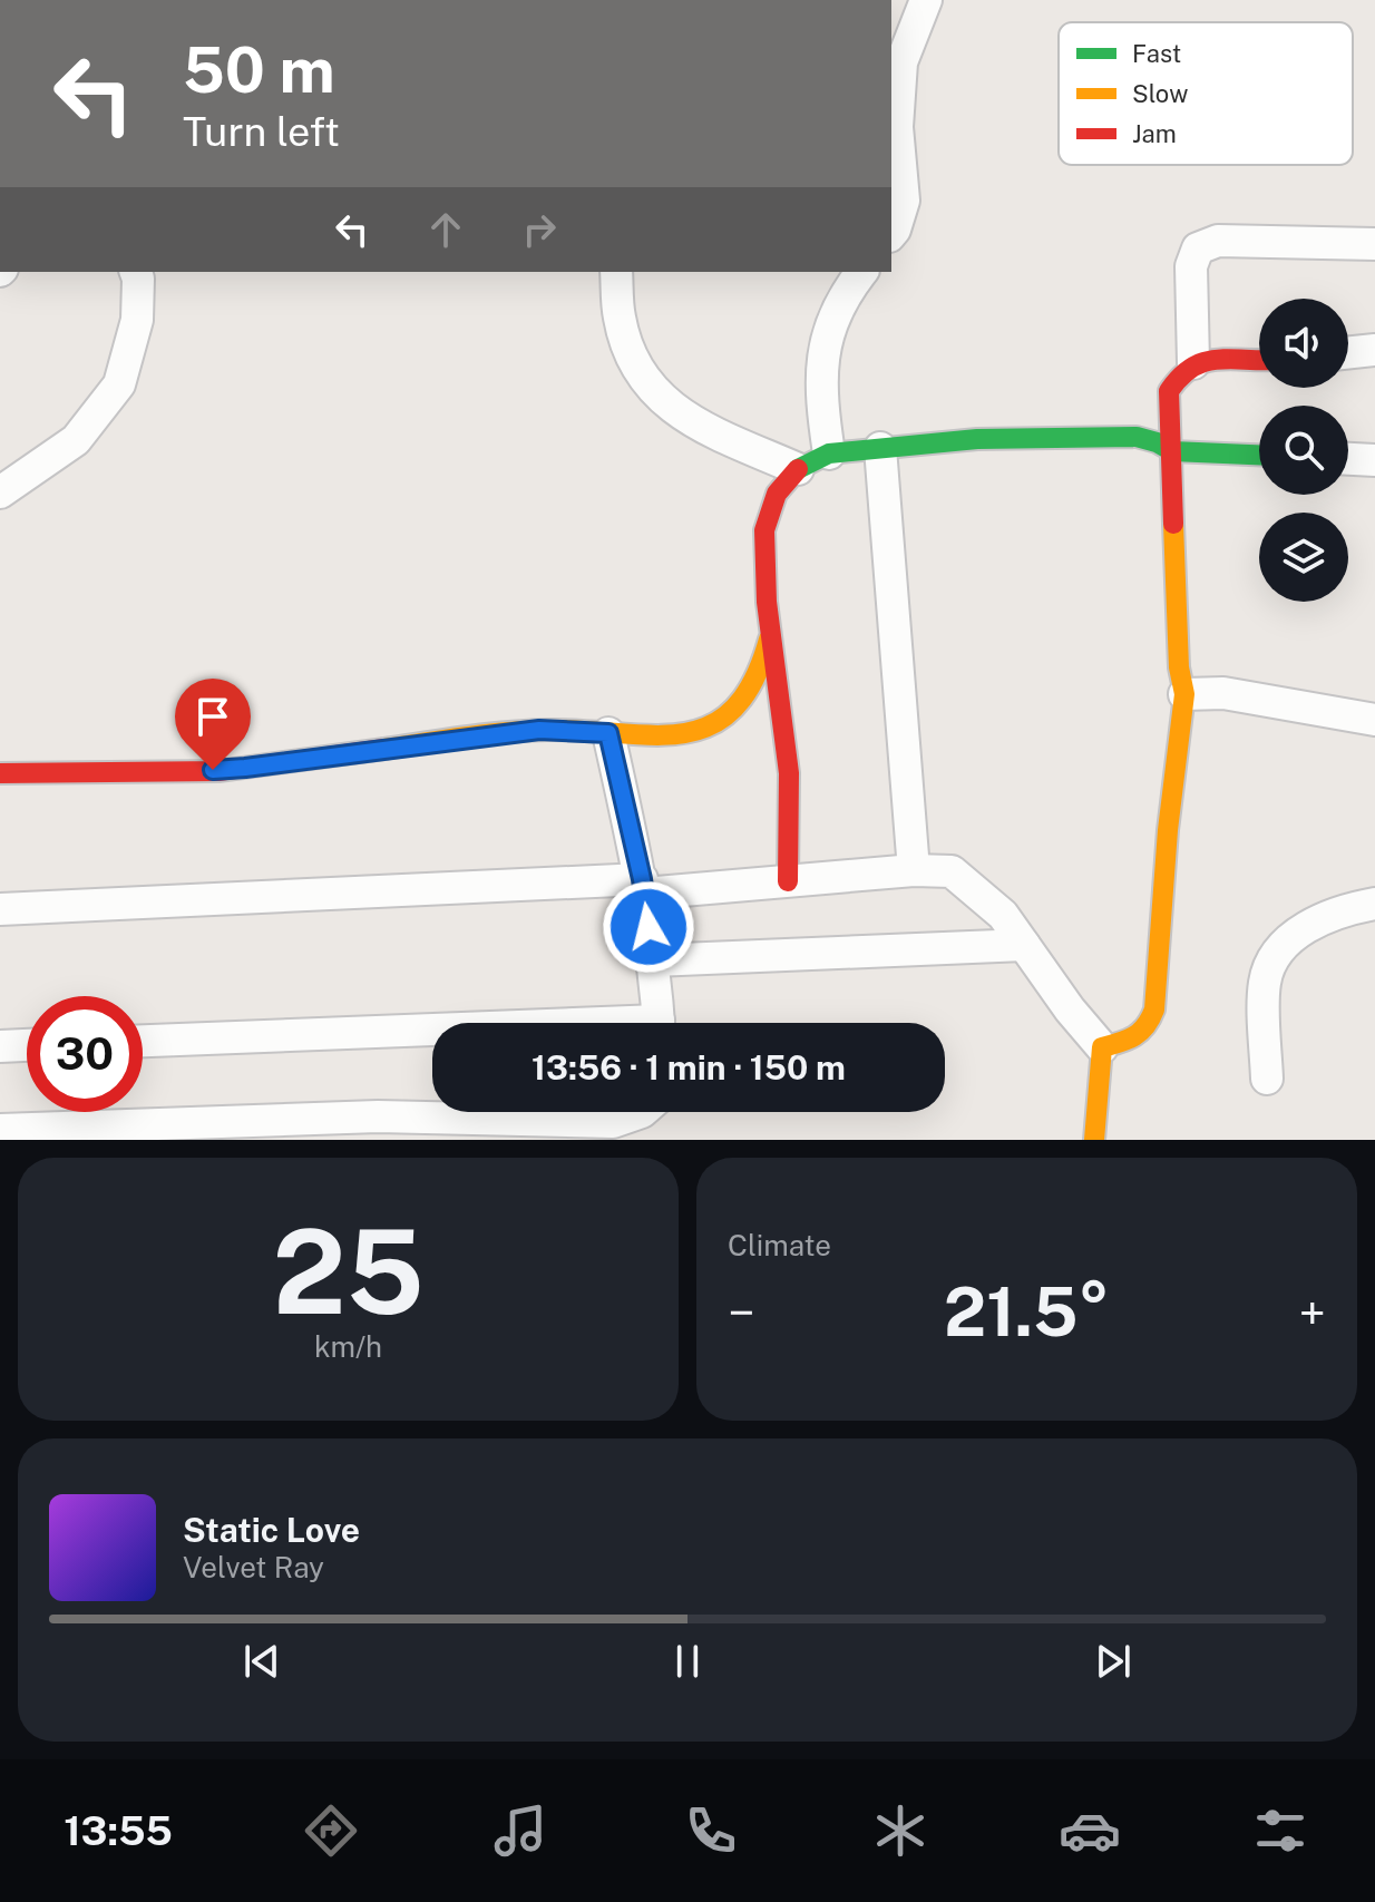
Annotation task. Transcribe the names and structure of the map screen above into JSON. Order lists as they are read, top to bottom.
{
  "legend": ["Fast", "Slow", "Jam"],
  "page": {
    "turn": ["50 m", "Turn left"],
    "limit": "30",
    "trip": "13:56 · 1 min · 150 m",
    "tile": [
      ["25", "km/h"],
      "Climate"
    ],
    "heat": ["−", "21.5°", "+"],
    "song": ["Static Love", "Velvet Ray"],
    "tabs": "13:55"
  }
}
